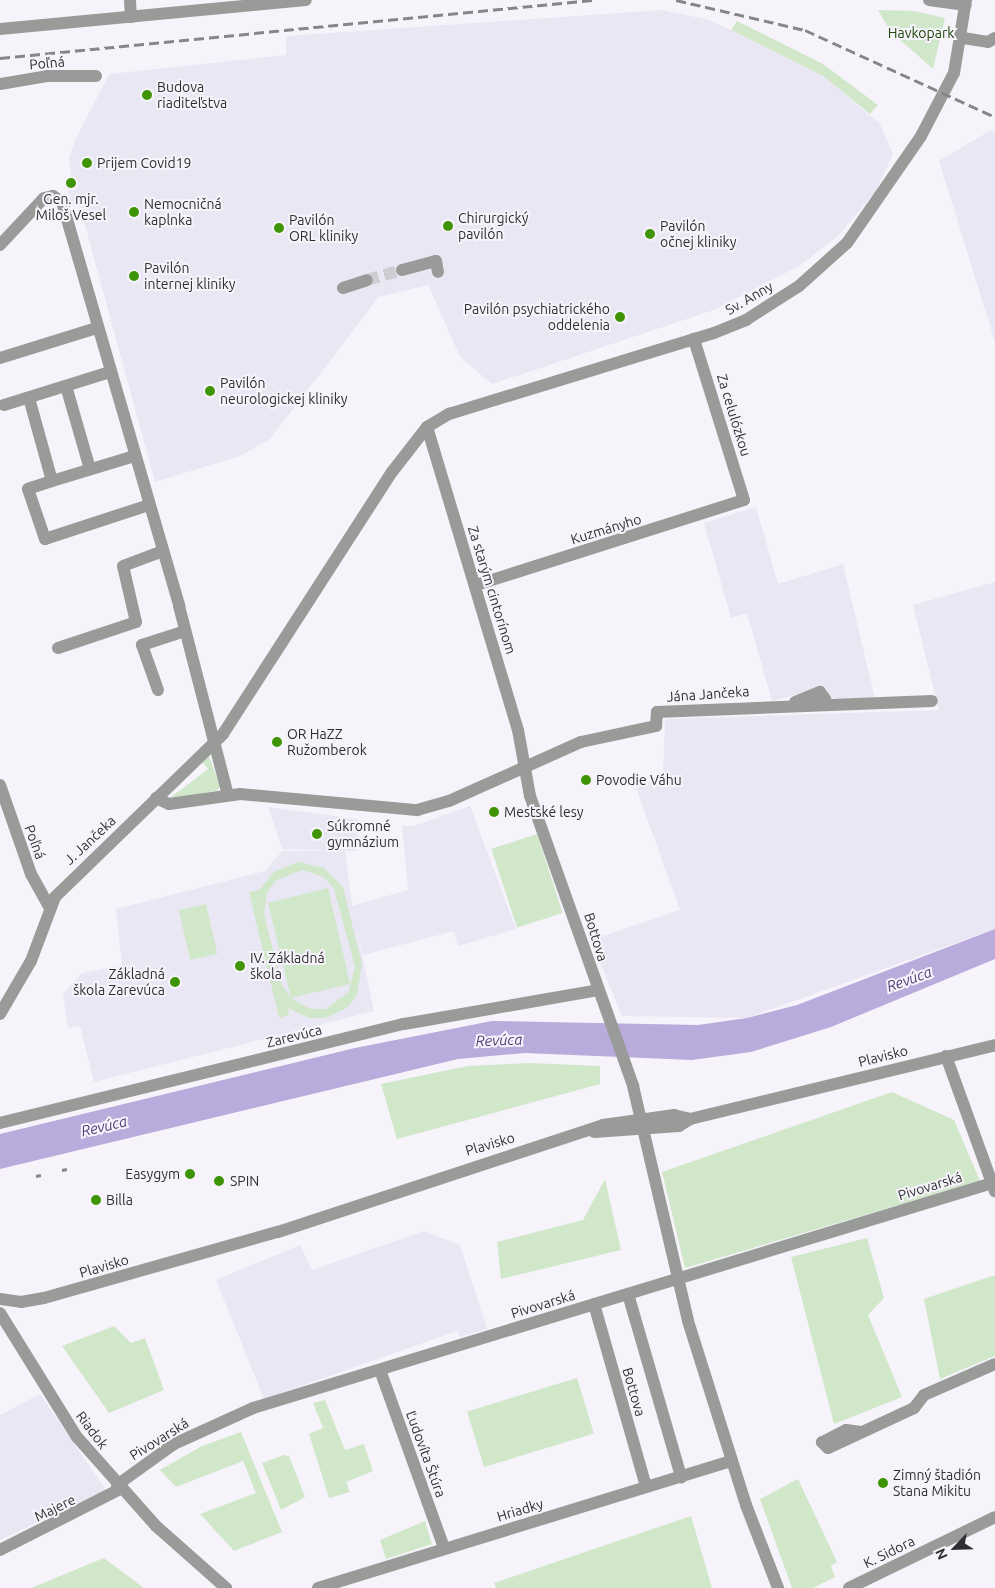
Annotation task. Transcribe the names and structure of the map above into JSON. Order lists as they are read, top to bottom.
{
  "streets": {
    "street": [
      "Poľná",
      "Sv. Anny",
      "Za celulózkou",
      "Kuzmányho",
      "Za starým cintorínom",
      "Jána Jančeka",
      "J. Jančeka",
      "Bottova",
      "Zarevúca",
      "Plavisko",
      "Pivovarská",
      "Riadok",
      "Ľudovíta Štúra",
      "Majere",
      "Hriadky",
      "K. Sidora"
    ]
  },
  "crossings": [
    ["Poľná", "J. Jančeka"],
    ["Sv. Anny", "Za celulózkou"],
    ["Sv. Anny", "Za starým cintorínom"],
    ["Sv. Anny", "J. Jančeka"],
    ["Za celulózkou", "Kuzmányho"],
    ["Kuzmányho", "Za starým cintorínom"],
    ["Za starým cintorínom", "Jána Jančeka"],
    ["Za starým cintorínom", "J. Jančeka"],
    ["Za starým cintorínom", "Bottova"],
    ["Jána Jančeka", "Bottova"],
    ["Bottova", "Zarevúca"],
    ["Bottova", "Plavisko"],
    ["Bottova", "Pivovarská"],
    ["Bottova", "Hriadky"],
    ["Pivovarská", "Riadok"],
    ["Pivovarská", "Ľudovíta Štúra"],
    ["Pivovarská", "Majere"],
    ["Riadok", "Majere"],
    ["Ľudovíta Štúra", "Hriadky"]
  ],
  "water": ["Revúca"],
  "parks": ["Havkopark"],
  "places": [
    "Budova riaditeľstva",
    "Prijem Covid19",
    "Gen. mjr. Miloš Vesel",
    "Nemocničná kaplnka",
    "Chirurgický pavilón",
    "Pavilón ORL kliniky",
    "Pavilón očnej kliniky",
    "Pavilón internej kliniky",
    "Pavilón psychiatrického oddelenia",
    "Pavilón neurologickej kliniky",
    "OR HaZZ Ružomberok",
    "Povodie Váhu",
    "Mestské lesy",
    "Súkromné gymnázium",
    "IV. Základná škola",
    "Základná škola Zarevúca",
    "Easygym",
    "SPIN",
    "Billa",
    "Zimný štadión Stana Mikitu"
  ],
  "north": "bottom left"
}
